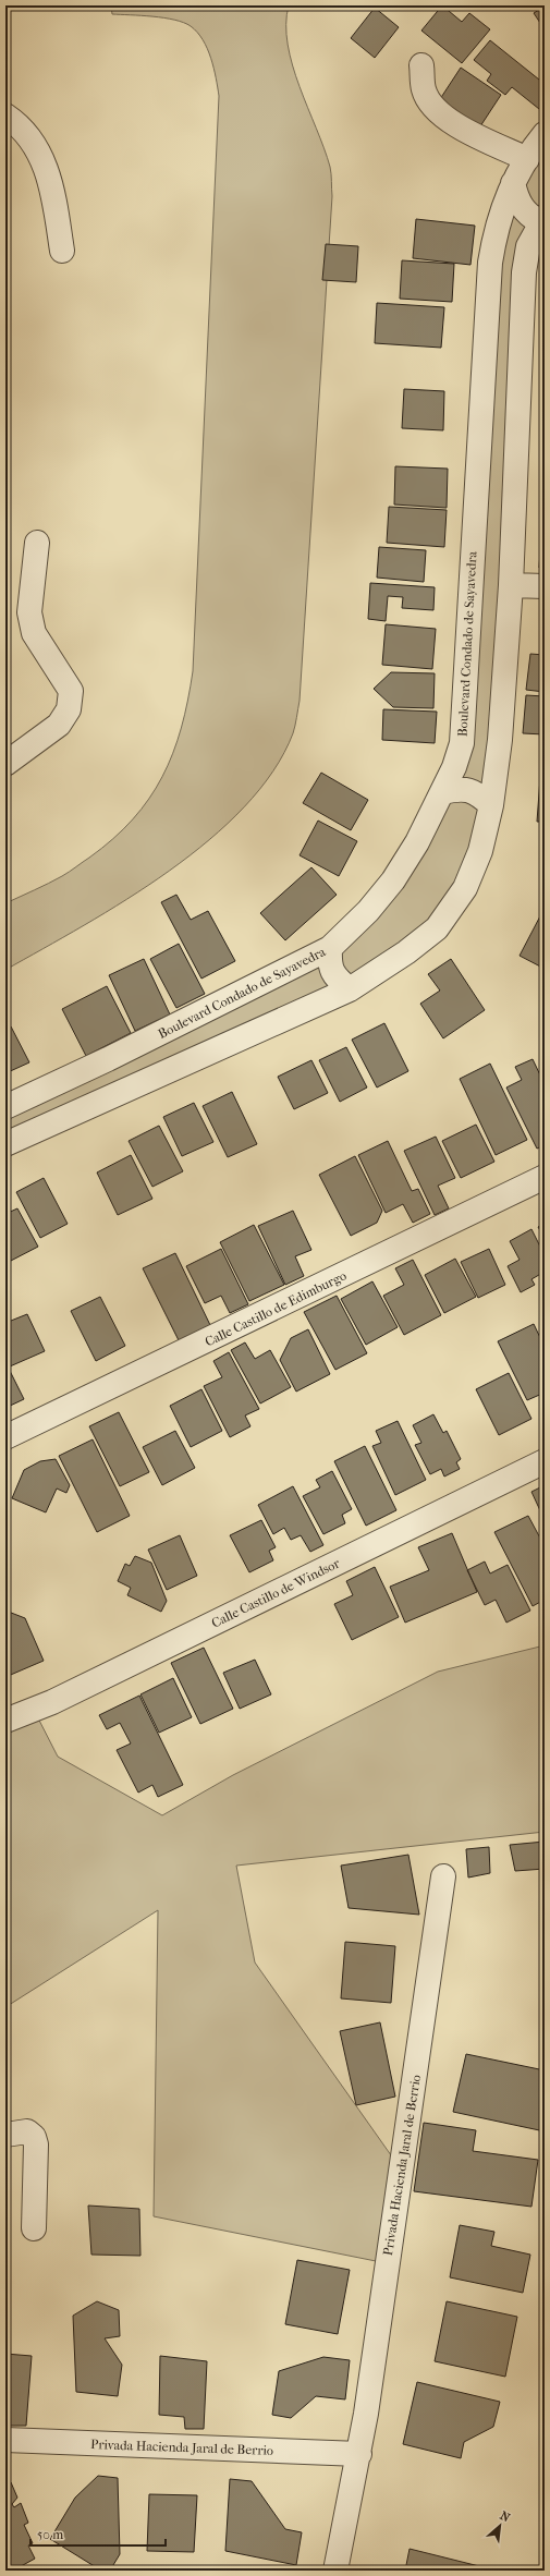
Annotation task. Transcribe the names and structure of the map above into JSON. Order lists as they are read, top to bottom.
{
  "streets": {
    "street": [
      "Boulevard Condado de Sayavedra",
      "Calle Castillo de Edimburgo",
      "Calle Castillo de Windsor",
      "Privada Hacienda Jaral de Berrio"
    ]
  },
  "scale_bar": "50 m",
  "north": "top right"
}
